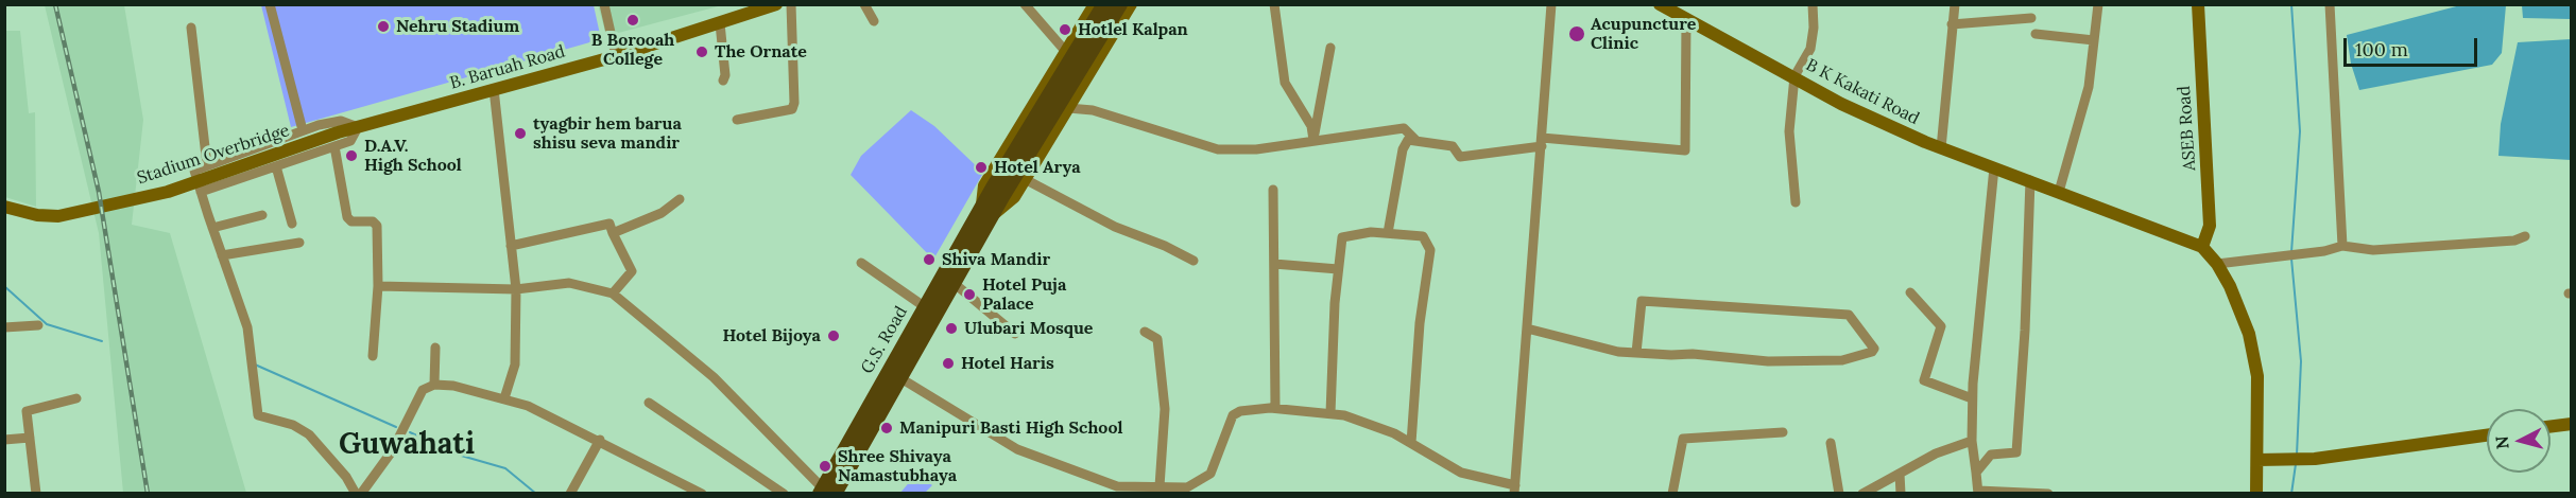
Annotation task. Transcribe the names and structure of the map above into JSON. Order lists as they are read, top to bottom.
{
  "streets": {
    "main road": [
      "B. Baruah Road",
      "B K Kakati Road",
      "ASEB Road",
      "Stadium Overbridge",
      "G.S. Road"
    ]
  },
  "crossings": [
    ["B. Baruah Road", "Stadium Overbridge"],
    ["B K Kakati Road", "ASEB Road"]
  ],
  "districts": ["Guwahati"],
  "places": [
    "B Borooah College",
    "Nehru Stadium",
    "Hotlel Kalpan",
    "Acupuncture Clinic",
    "The Ornate",
    "tyagbir hem barua shisu seva mandir",
    "D.A.V. High School",
    "Hotel Arya",
    "Shiva Mandir",
    "Hotel Puja Palace",
    "Ulubari Mosque",
    "Hotel Bijoya",
    "Hotel Haris",
    "Manipuri Basti High School",
    "Shree Shivaya Namastubhaya"
  ],
  "scale_bar": "100 m",
  "north": "left"
}
